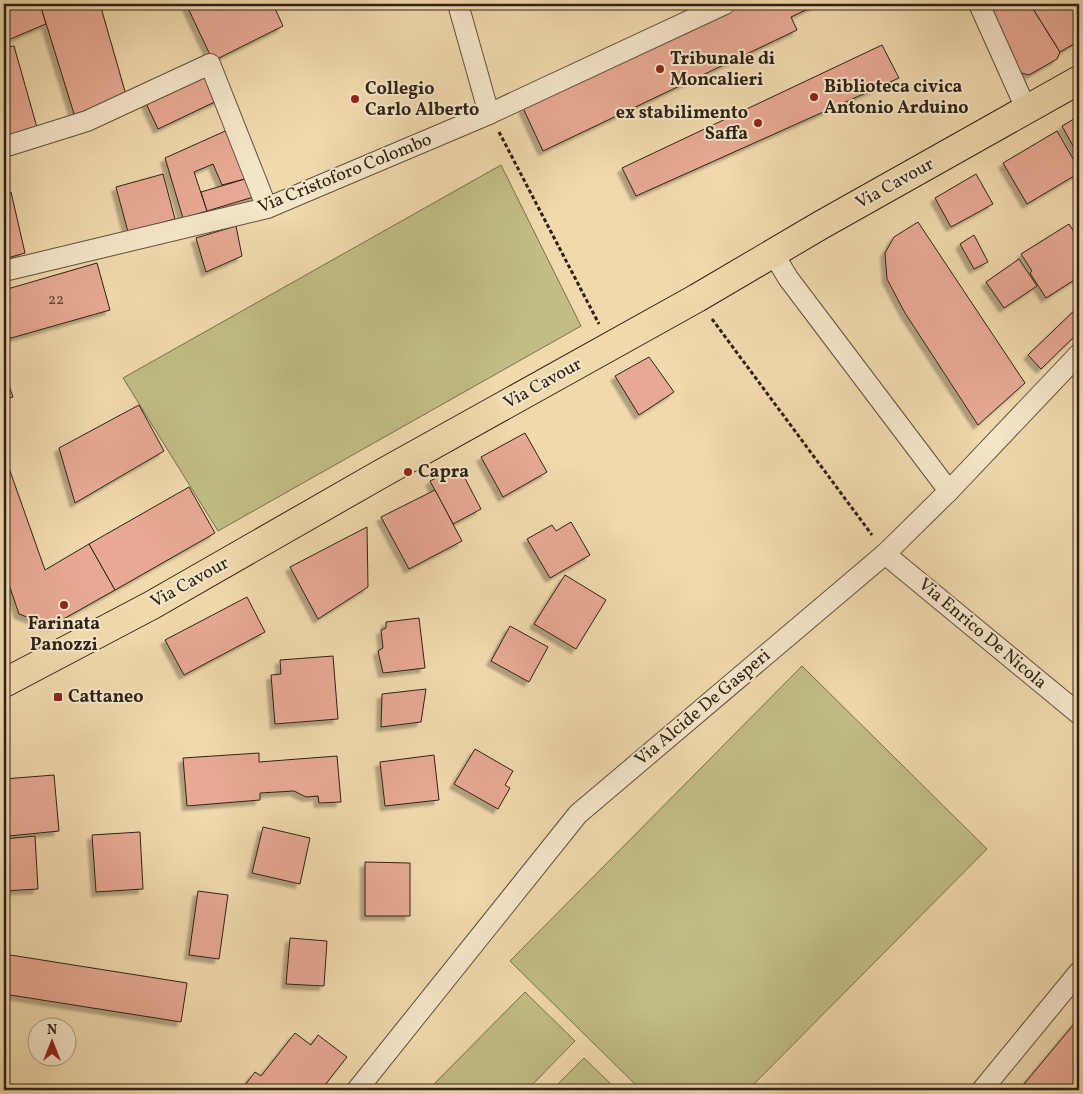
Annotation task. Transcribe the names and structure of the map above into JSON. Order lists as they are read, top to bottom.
{
  "streets": {
    "main road": ["Via Cavour"],
    "street": ["Via Cristoforo Colombo", "Via Enrico De Nicola", "Via Alcide De Gasperi"]
  },
  "crossings": [
    ["Via Enrico De Nicola", "Via Alcide De Gasperi"]
  ],
  "places": {
    "other": [
      "Tribunale di Moncalieri",
      "Biblioteca civica Antonio Arduino",
      "Collegio Carlo Alberto",
      "ex stabilimento Saffa",
      "Capra",
      "Farinata Panozzi"
    ],
    "transit": ["Cattaneo"]
  },
  "house_numbers": ["22"],
  "north": "top"
}
